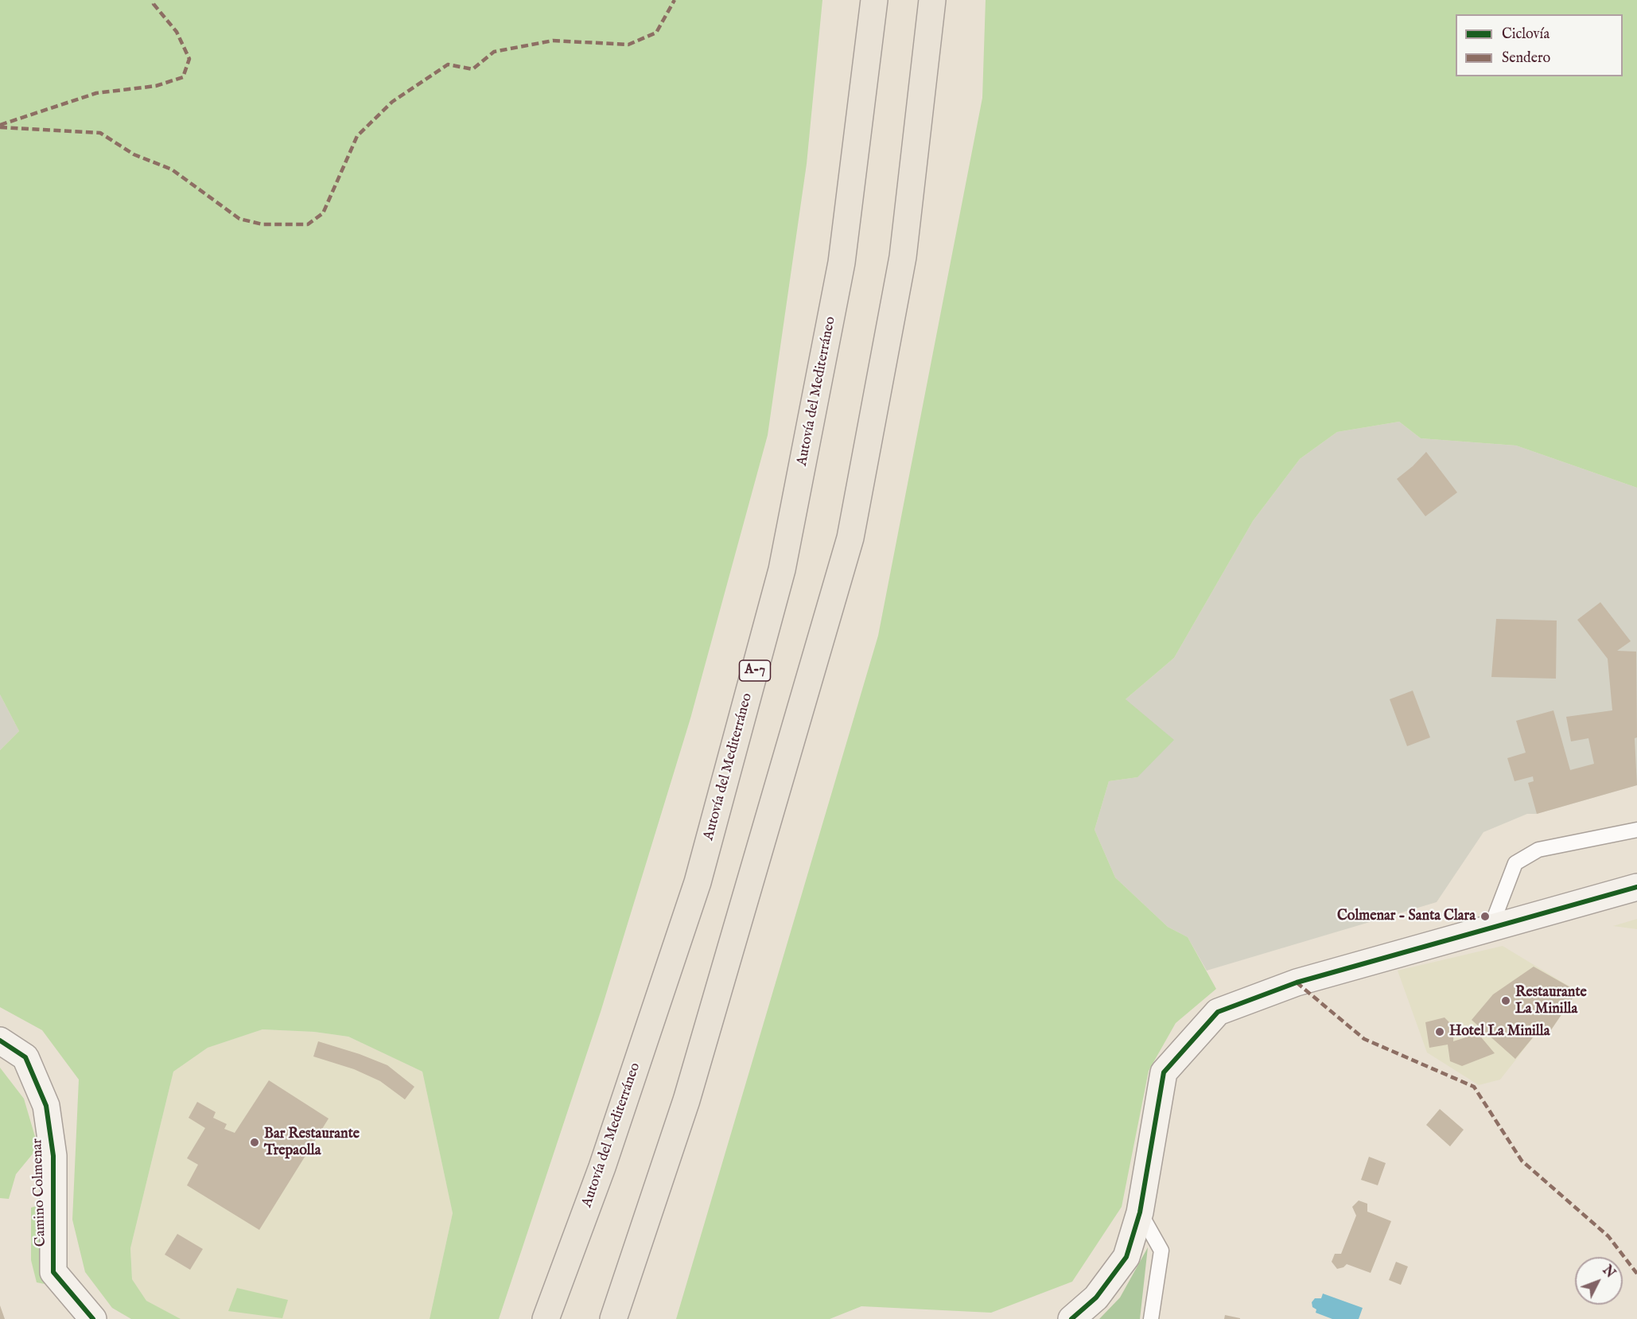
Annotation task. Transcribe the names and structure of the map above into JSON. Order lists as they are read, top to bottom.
{
  "streets": {
    "highway": ["Autovía del Mediterráneo", "A-7"],
    "main road": ["Camino Colmenar"]
  },
  "places": [
    "Colmenar - Santa Clara",
    "Restaurante La Minilla",
    "Hotel La Minilla",
    "Bar Restaurante Trepaolla"
  ],
  "legend": ["Ciclovía", "Sendero"],
  "north": "top right"
}
